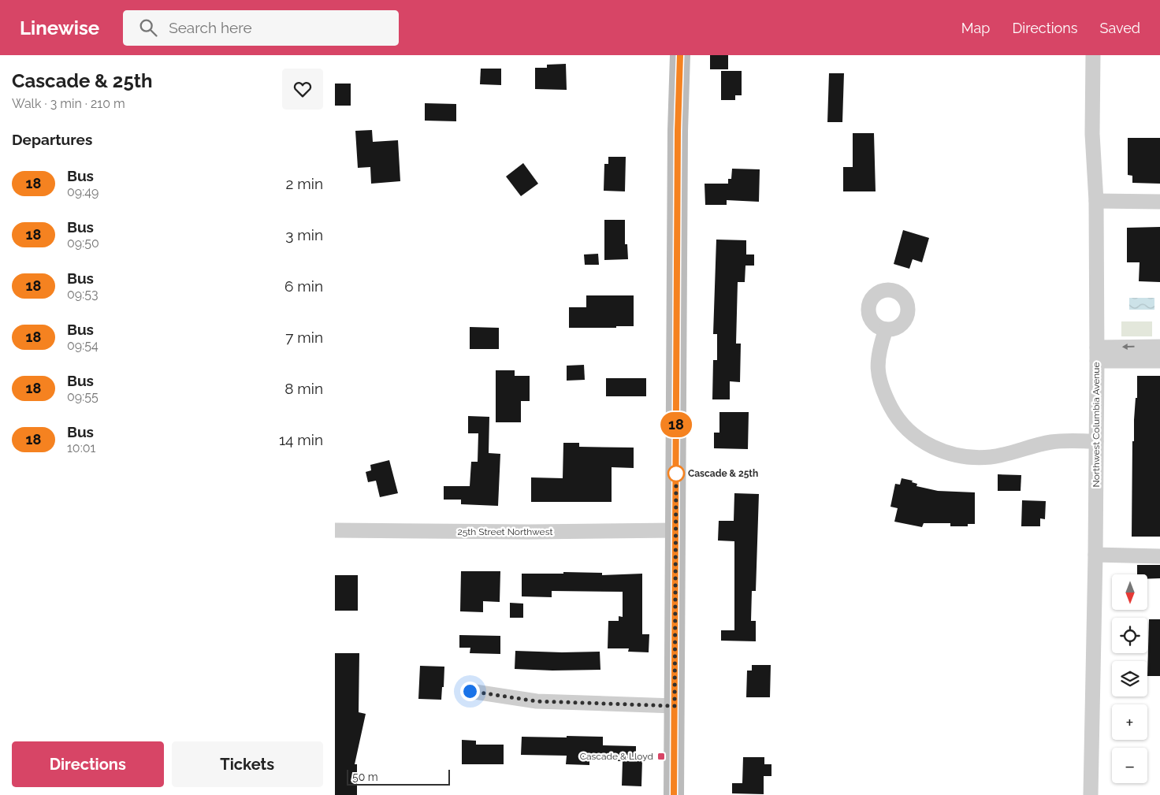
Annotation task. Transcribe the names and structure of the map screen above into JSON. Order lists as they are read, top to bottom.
{
  "streets": {
    "street": ["Northwest Columbia Avenue", "25th Street Northwest"]
  },
  "places": {
    "other": ["Cascade & 25th"],
    "transit": ["Cascade & Lloyd"]
  },
  "lines": ["bus line 18"],
  "scale_bar": "50 m",
  "north": "bottom",
  "page": {
    "header": "Linewise",
    "search": "Search here",
    "nav": ["Map", "Directions", "Saved"],
    "heading": [
      ["Cascade & 25th", "Walk · 3 min · 210 m"],
      "Departures"
    ],
    "on_map": "18",
    "list": [
      {
        "mark": "18",
        "name": "Bus",
        "note": "09:49",
        "value": "2 min"
      },
      {
        "mark": "18",
        "name": "Bus",
        "note": "09:50",
        "value": "3 min"
      },
      {
        "mark": "18",
        "name": "Bus",
        "note": "09:53",
        "value": "6 min"
      },
      {
        "mark": "18",
        "name": "Bus",
        "note": "09:54",
        "value": "7 min"
      },
      {
        "mark": "18",
        "name": "Bus",
        "note": "09:55",
        "value": "8 min"
      },
      {
        "mark": "18",
        "name": "Bus",
        "note": "10:01",
        "value": "14 min"
      }
    ],
    "map_buttons": ["+", "−"],
    "buttons": ["Directions", "Tickets"],
    "scale": "50 m"
  }
}
